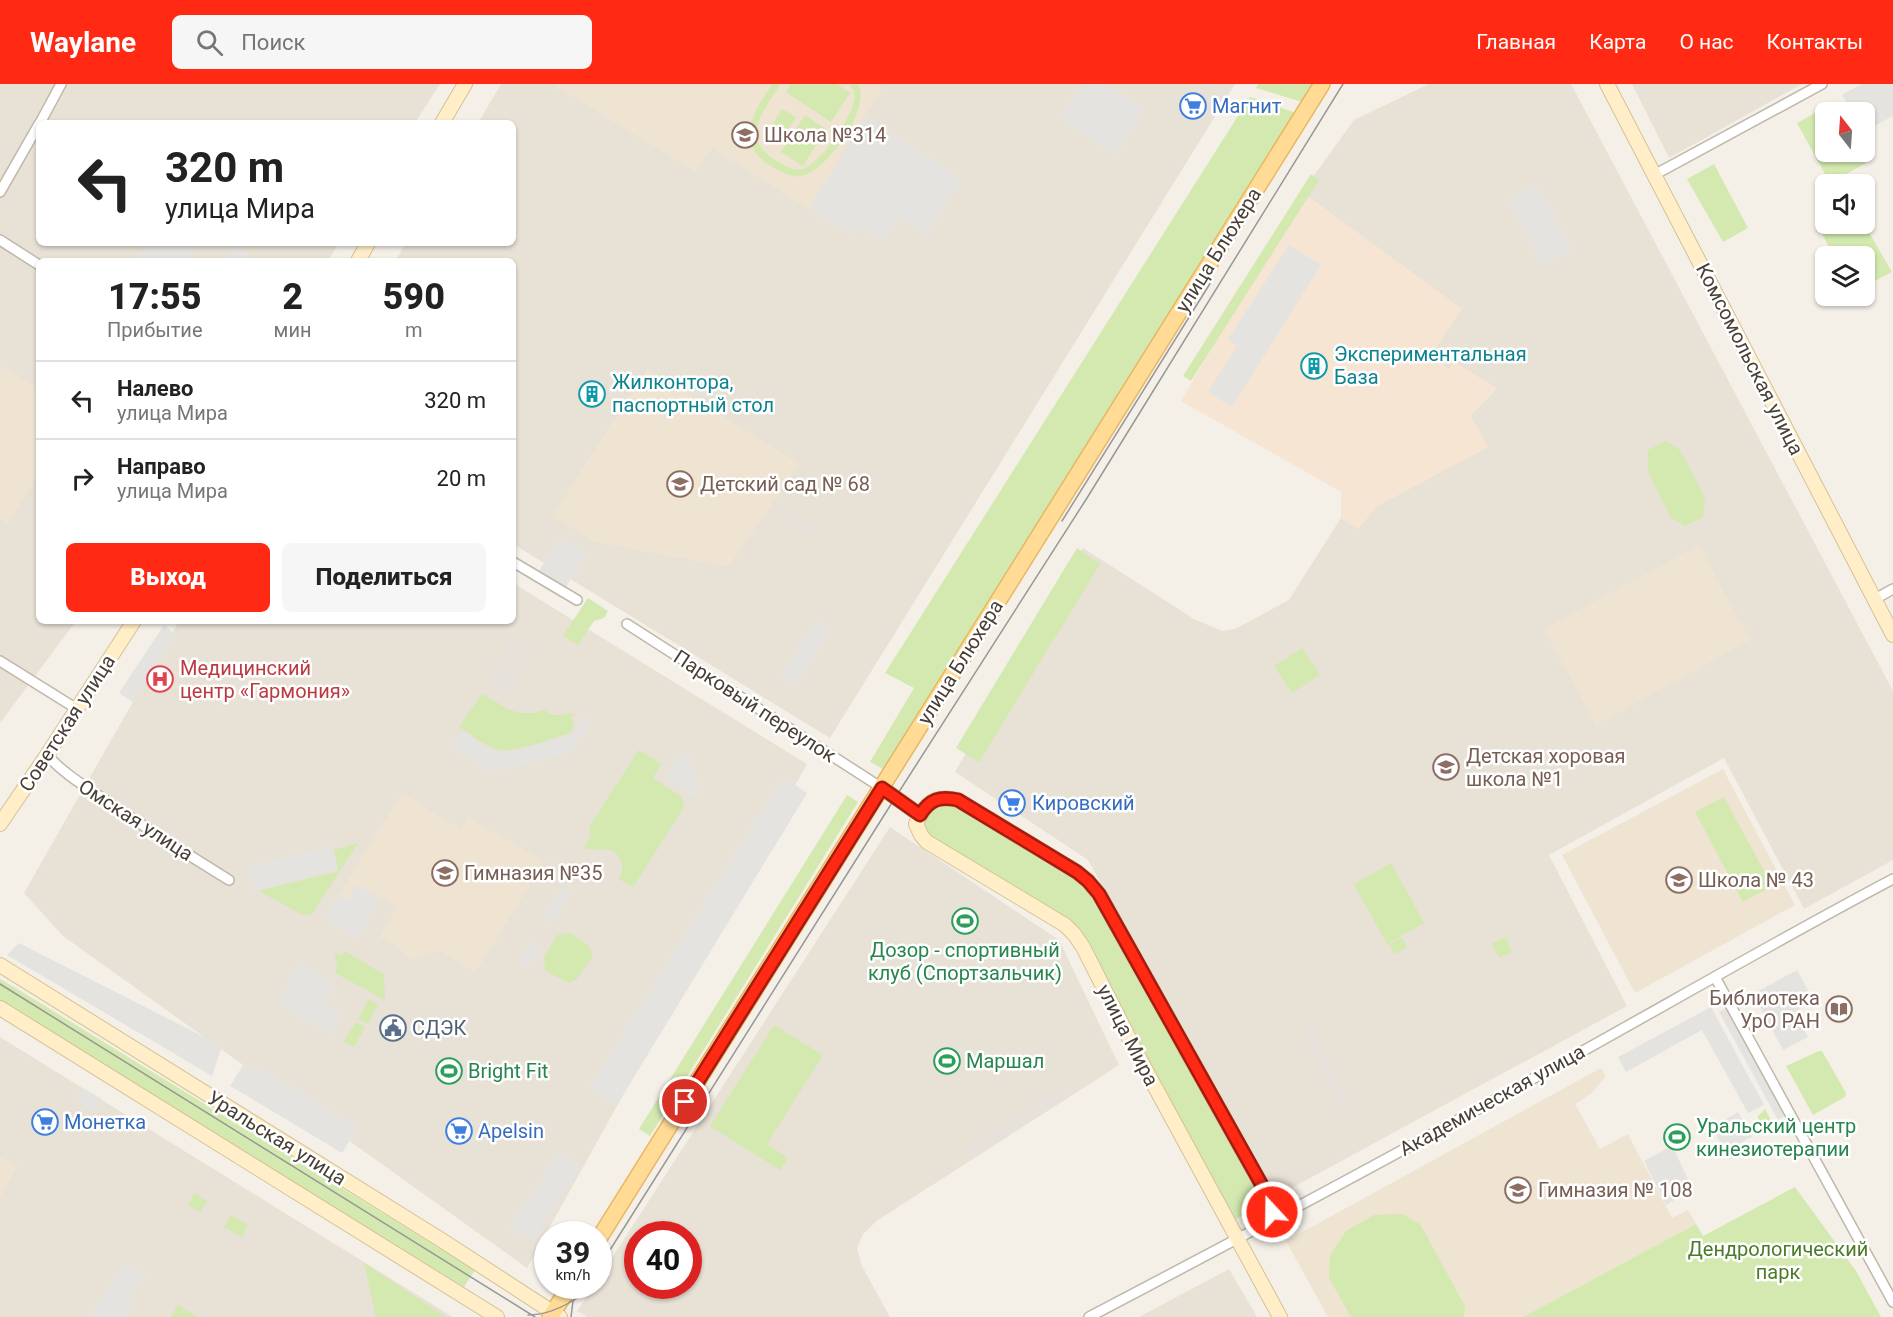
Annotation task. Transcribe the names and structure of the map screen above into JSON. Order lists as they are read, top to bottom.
{
  "streets": {
    "main road": [
      "улица Блюхера",
      "Комсомольская улица",
      "Советская улица",
      "улица Мира",
      "Уральская улица"
    ],
    "street": ["Парковый переулок", "Омская улица", "Академическая улица"]
  },
  "crossings": [
    ["улица Блюхера", "Парковый переулок"],
    ["Советская улица", "Омская улица"],
    ["улица Мира", "Академическая улица"]
  ],
  "parks": ["Дендрологический парк"],
  "places": {
    "supermarket": [
      "Магнит",
      "Кировский",
      "Монетка",
      "Apelsin"
    ],
    "school or university": [
      "Школа №314",
      "Детский сад № 68",
      "Детская хоровая школа №1",
      "Гимназия №35",
      "Школа № 43",
      "Гимназия № 108"
    ],
    "building": ["Экспериментальная База", "Жилконтора, паспортный стол"],
    "hospital": ["Медицинский центр «Гармония»"],
    "sports": [
      "Дозор - спортивный клуб (Спортзальчик)",
      "Маршал",
      "Bright Fit",
      "Уральский центр кинезиотерапии"
    ],
    "library": ["Библиотека УрО РАН"],
    "public building": ["СДЭК"]
  },
  "north": "top",
  "page": {
    "header": "Waylane",
    "search": "Поиск",
    "nav": [
      "Главная",
      "Карта",
      "О нас",
      "Контакты"
    ],
    "turn": ["320 m", "улица Мира"],
    "eta": [
      "17:55",
      "Прибытие",
      "2",
      "мин",
      "590",
      "m"
    ],
    "list": [
      {
        "name": "Налево",
        "note": "улица Мира",
        "value": "320 m"
      },
      {
        "name": "Направо",
        "note": "улица Мира",
        "value": "20 m"
      }
    ],
    "buttons": ["Выход", "Поделиться"],
    "speed": "39 km/h",
    "limit": "40"
  }
}
